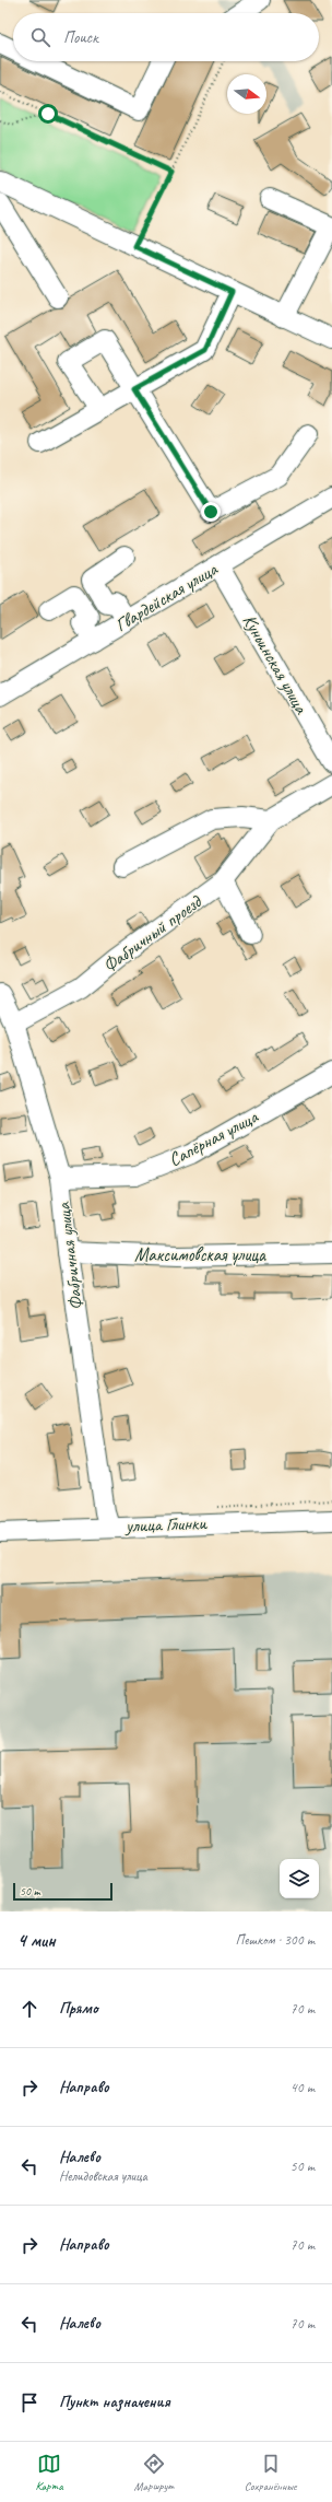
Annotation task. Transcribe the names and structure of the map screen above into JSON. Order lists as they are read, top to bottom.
{
  "streets": {
    "street": [
      "Гвардейская улица",
      "Куньинская улица",
      "Фабричный проезд",
      "Сапёрная улица",
      "Максимовская улица",
      "Фабричная улица",
      "улица Глинки"
    ]
  },
  "crossings": [
    ["Гвардейская улица", "Куньинская улица"],
    ["Фабричный проезд", "Фабричная улица"],
    ["Сапёрная улица", "Фабричная улица"],
    ["Максимовская улица", "Фабричная улица"],
    ["Фабричная улица", "улица Глинки"]
  ],
  "scale_bar": "50 m",
  "north": "right",
  "page": {
    "search": "Поиск",
    "scale": "50 m",
    "heading": ["4 мин", "Пешком · 300 m"],
    "list": [
      ["Прямо", "70 m"],
      ["Направо", "40 m"],
      ["Налево", "Нелидовская улица", "50 m"],
      ["Направо", "70 m"],
      ["Налево", "70 m"],
      "Пункт назначения"
    ],
    "nav": ["Карта", "Маршрут", "Сохранённые"]
  }
}
